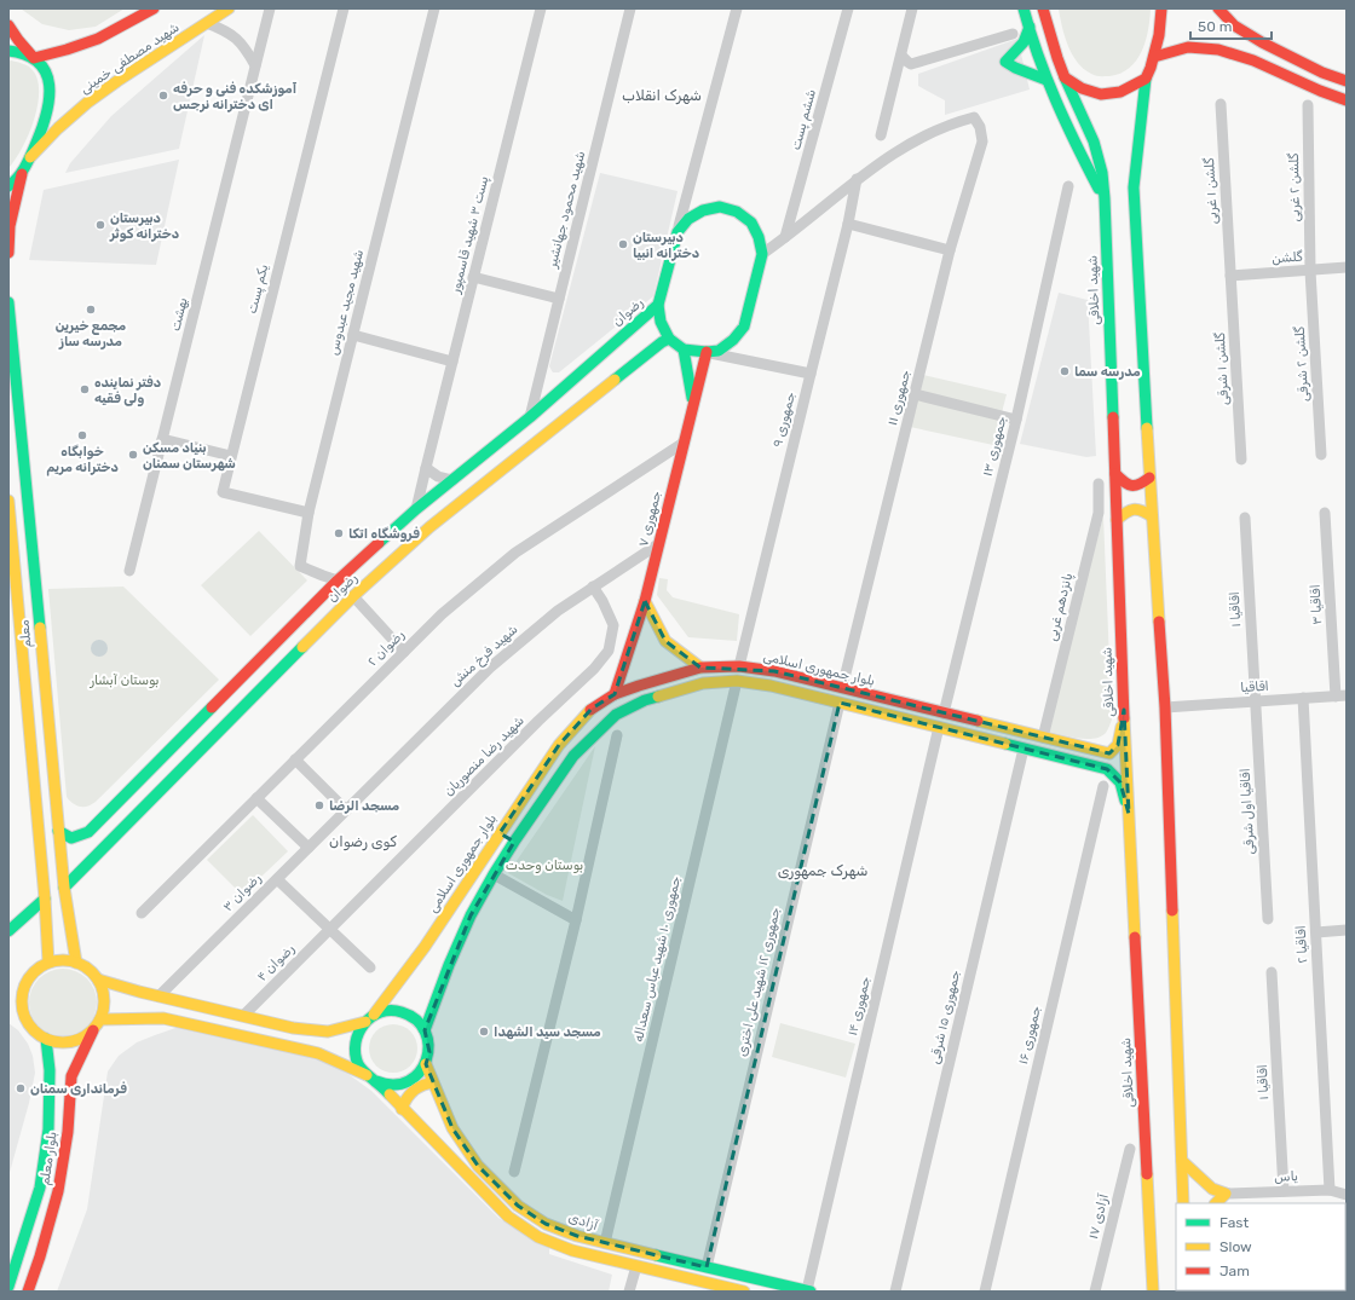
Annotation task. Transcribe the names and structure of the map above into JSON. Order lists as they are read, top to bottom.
{
  "streets": {
    "street": [
      "شهید مصطفی خمینی",
      "ششم پست",
      "گلشن ۲ غربی",
      "گلشن ۱ غربی",
      "شهید محمود جهانشیر",
      "پست ۳ شهید قاسمپور",
      "گلشن",
      "یکم پست",
      "شهید اخلاقی",
      "شهید مجید عبدوس",
      "رضوان",
      "بهشت",
      "گلشن ۲ شرقی",
      "گلشن ۱ شرقی",
      "جمهوری ۱۱",
      "جمهوری ۹",
      "جمهوری ۱۳",
      "جمهوری ۷",
      "اقاقیا ۳",
      "پانزدهم غربی",
      "اقاقیا ۱",
      "معلم",
      "رضوان ۲",
      "شهید فرخ منش",
      "بلوار جمهوری اسلامی",
      "اقاقیا",
      "شهید رضا منصوریان",
      "اقاقیا اول شرقی",
      "رضوان ۳",
      "اقاقیا ۲",
      "جمهوری ۱۰ شهید عباس سعداله",
      "رضوان ۴",
      "جمهوری ۱۲ شهید علی اختری",
      "جمهوری ۱۴",
      "جمهوری ۱۵ شرقی",
      "جمهوری ۱۶",
      "بلوار معلم",
      "یاس",
      "آزادی ۱۷",
      "آزادی"
    ]
  },
  "crossings": [
    ["گلشن ۲ غربی", "گلشن"],
    ["گلشن ۲ غربی", "گلشن ۲ شرقی"],
    ["گلشن ۱ غربی", "گلشن"],
    ["گلشن ۱ غربی", "گلشن ۱ شرقی"],
    ["شهید محمود جهانشیر", "رضوان"],
    ["پست ۳ شهید قاسمپور", "رضوان"],
    ["گلشن", "گلشن ۲ شرقی"],
    ["گلشن", "گلشن ۱ شرقی"],
    ["یکم پست", "شهید مجید عبدوس"],
    ["شهید مجید عبدوس", "رضوان"],
    ["رضوان", "جمهوری ۷"],
    ["رضوان", "معلم"],
    ["جمهوری ۱۱", "جمهوری ۹"],
    ["جمهوری ۱۱", "بلوار جمهوری اسلامی"],
    ["جمهوری ۹", "بلوار جمهوری اسلامی"],
    ["جمهوری ۱۳", "بلوار جمهوری اسلامی"],
    ["جمهوری ۷", "رضوان ۲"],
    ["جمهوری ۷", "شهید فرخ منش"],
    ["جمهوری ۷", "بلوار جمهوری اسلامی"],
    ["اقاقیا ۳", "اقاقیا"],
    ["پانزدهم غربی", "بلوار جمهوری اسلامی"],
    ["اقاقیا ۱", "اقاقیا"],
    ["اقاقیا ۱", "اقاقیا اول شرقی"],
    ["اقاقیا ۱", "یاس"],
    ["معلم", "بلوار معلم"],
    ["شهید فرخ منش", "شهید رضا منصوریان"],
    ["شهید فرخ منش", "رضوان ۳"],
    ["بلوار جمهوری اسلامی", "جمهوری ۱۰ شهید عباس سعداله"],
    ["بلوار جمهوری اسلامی", "جمهوری ۱۲ شهید علی اختری"],
    ["بلوار جمهوری اسلامی", "جمهوری ۱۴"],
    ["بلوار جمهوری اسلامی", "جمهوری ۱۵ شرقی"],
    ["بلوار جمهوری اسلامی", "آزادی"],
    ["اقاقیا", "اقاقیا اول شرقی"],
    ["اقاقیا", "اقاقیا ۲"],
    ["شهید رضا منصوریان", "رضوان ۴"],
    ["اقاقیا ۲", "یاس"],
    ["جمهوری ۱۰ شهید عباس سعداله", "آزادی"],
    ["جمهوری ۱۲ شهید علی اختری", "آزادی"],
    ["جمهوری ۱۴", "آزادی"]
  ],
  "districts": ["شهرک انقلاب", "کوی رضوان", "شهرک جمهوری"],
  "parks": ["بوستان آبشار", "بوستان وحدت"],
  "places": [
    "آموزشکده فنی و حرفه ای دخترانه نرجس",
    "دبیرستان دخترانه کوثر",
    "دبیرستان دخترانه انبیا",
    "مجمع خیرین مدرسه ساز",
    "مدرسه سما",
    "دفتر نماینده ولی فقیه",
    "خوابگاه دخترانه مریم",
    "بنیاد مسکن شهرستان سمنان",
    "فروشگاه اتکا",
    "مسجد الرضا",
    "مسجد سید الشهدا",
    "فرمانداری سمنان"
  ],
  "legend": ["Fast", "Slow", "Jam"],
  "scale_bar": "50 m"
}
